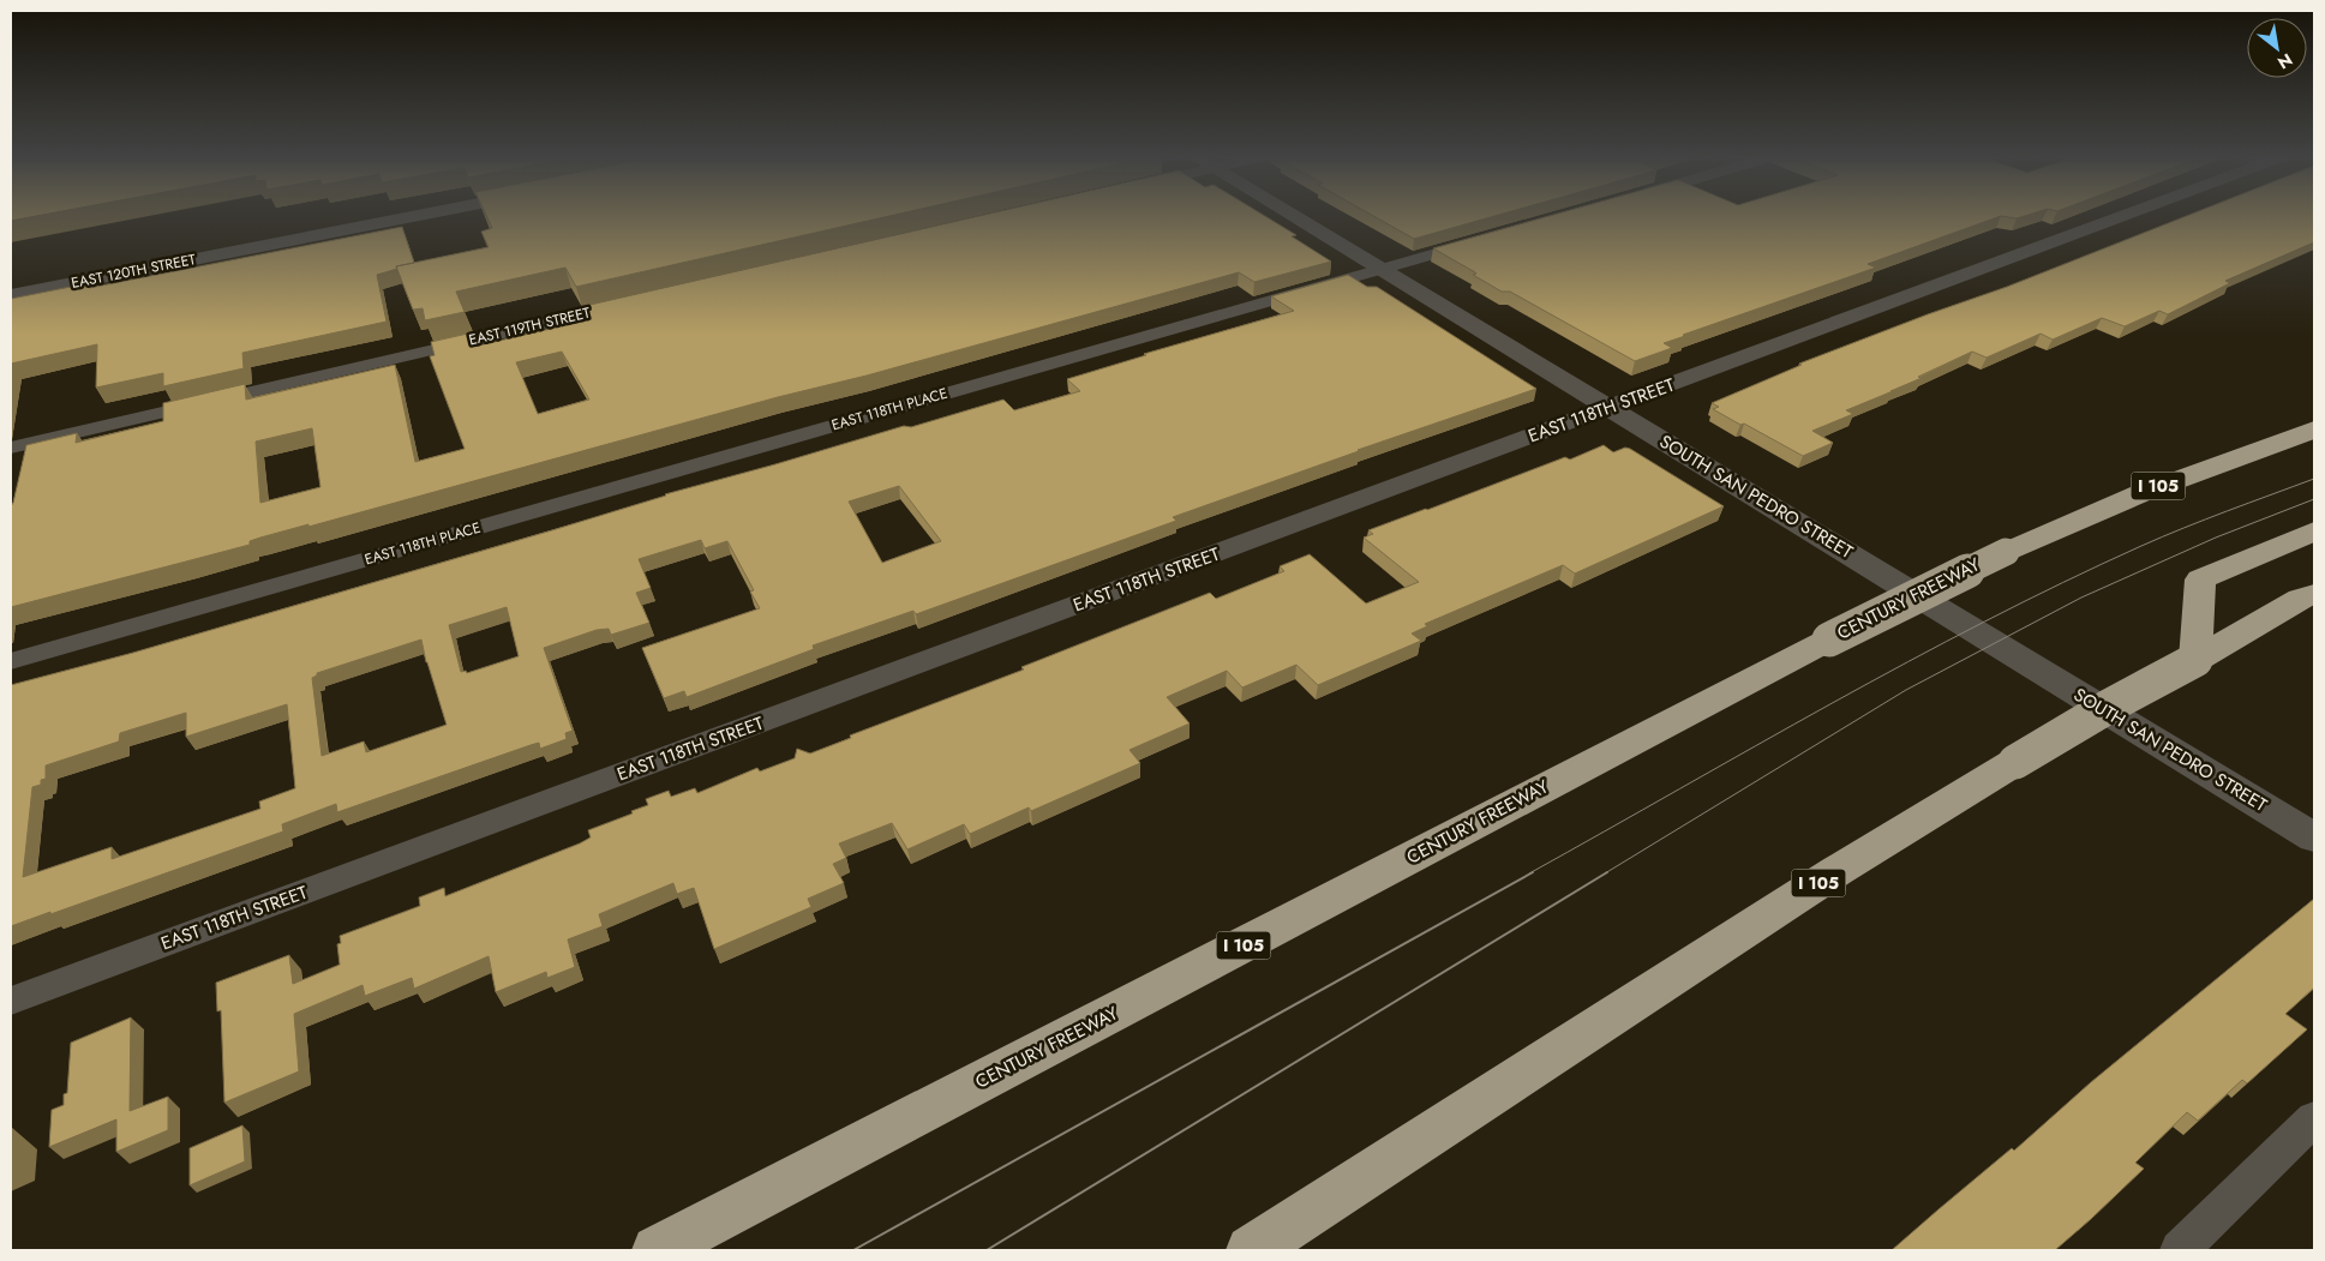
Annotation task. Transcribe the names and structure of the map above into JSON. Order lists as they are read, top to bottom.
{
  "streets": {
    "highway": ["I 105", "CENTURY FREEWAY"],
    "street": [
      "EAST 120TH STREET",
      "EAST 119TH STREET",
      "EAST 118TH PLACE",
      "EAST 118TH STREET",
      "SOUTH SAN PEDRO STREET"
    ]
  },
  "crossings": [
    ["EAST 118TH PLACE", "SOUTH SAN PEDRO STREET"],
    ["EAST 118TH STREET", "SOUTH SAN PEDRO STREET"]
  ],
  "north": "bottom right"
}
